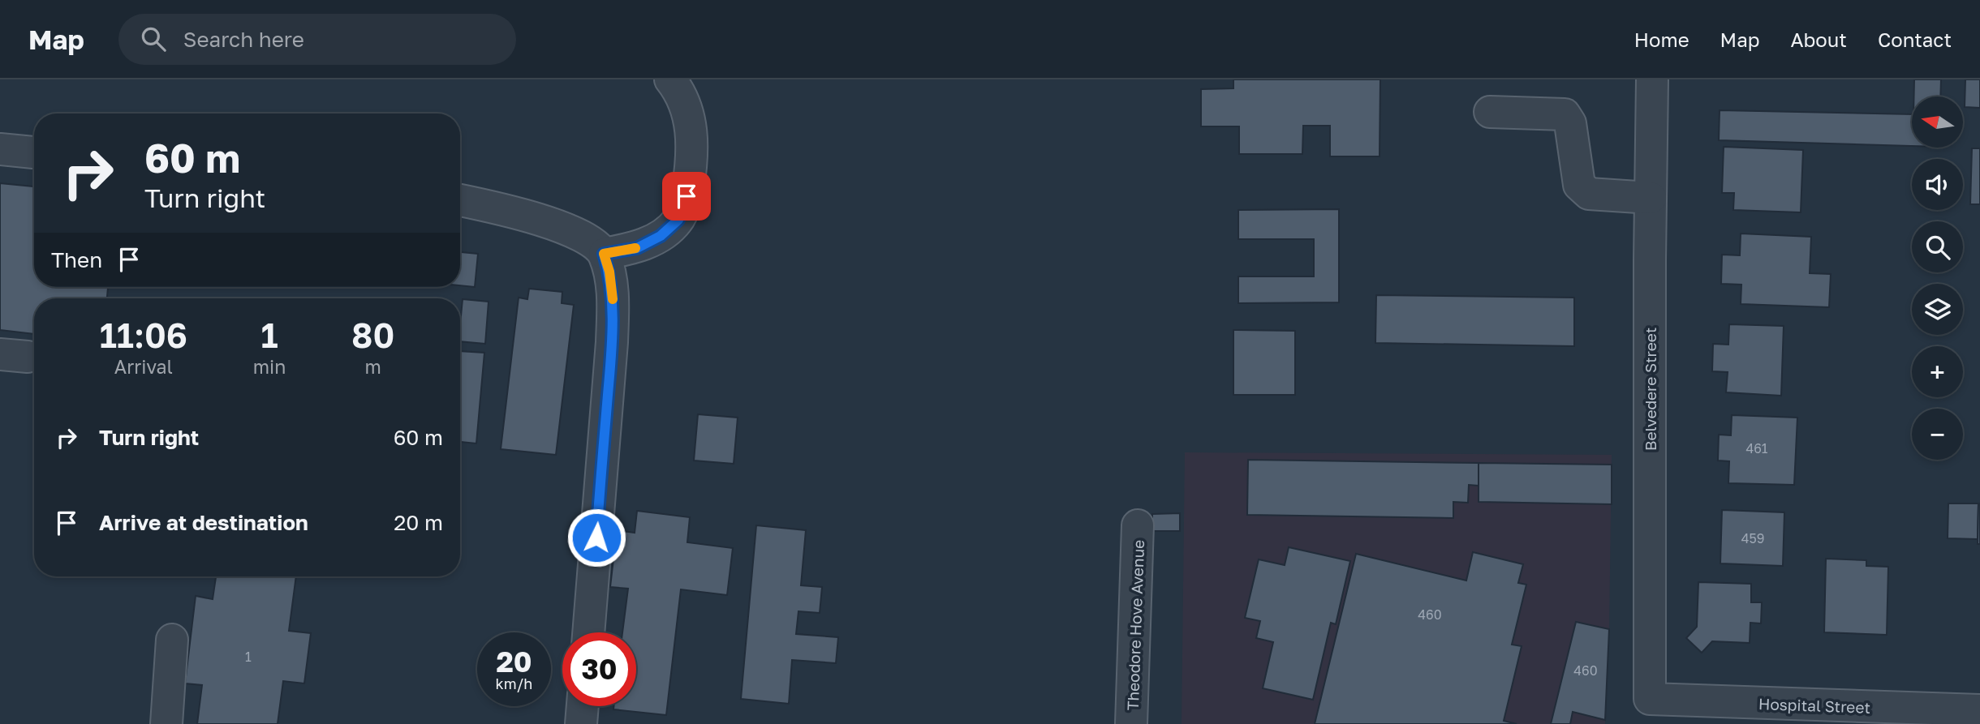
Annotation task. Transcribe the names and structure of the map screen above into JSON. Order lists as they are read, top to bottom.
{
  "streets": {
    "street": ["Belvedere Street", "Theodore Hove Avenue", "Hospital Street"]
  },
  "crossings": [
    ["Belvedere Street", "Hospital Street"]
  ],
  "house_numbers": [
    "461",
    "459",
    "460",
    "1",
    "460"
  ],
  "north": "left",
  "page": {
    "header": "Map",
    "search": "Search here",
    "nav": [
      "Home",
      "Map",
      "About",
      "Contact"
    ],
    "map_buttons": ["+", "−"],
    "turn": ["60 m", "Turn right"],
    "then": "Then",
    "eta": [
      "11:06",
      "Arrival",
      "1",
      "min",
      "80",
      "m"
    ],
    "list": [
      {
        "name": "Turn right",
        "value": "60 m"
      },
      {
        "name": "Arrive at destination",
        "value": "20 m"
      }
    ],
    "speed": "20 km/h",
    "limit": "30"
  }
}
